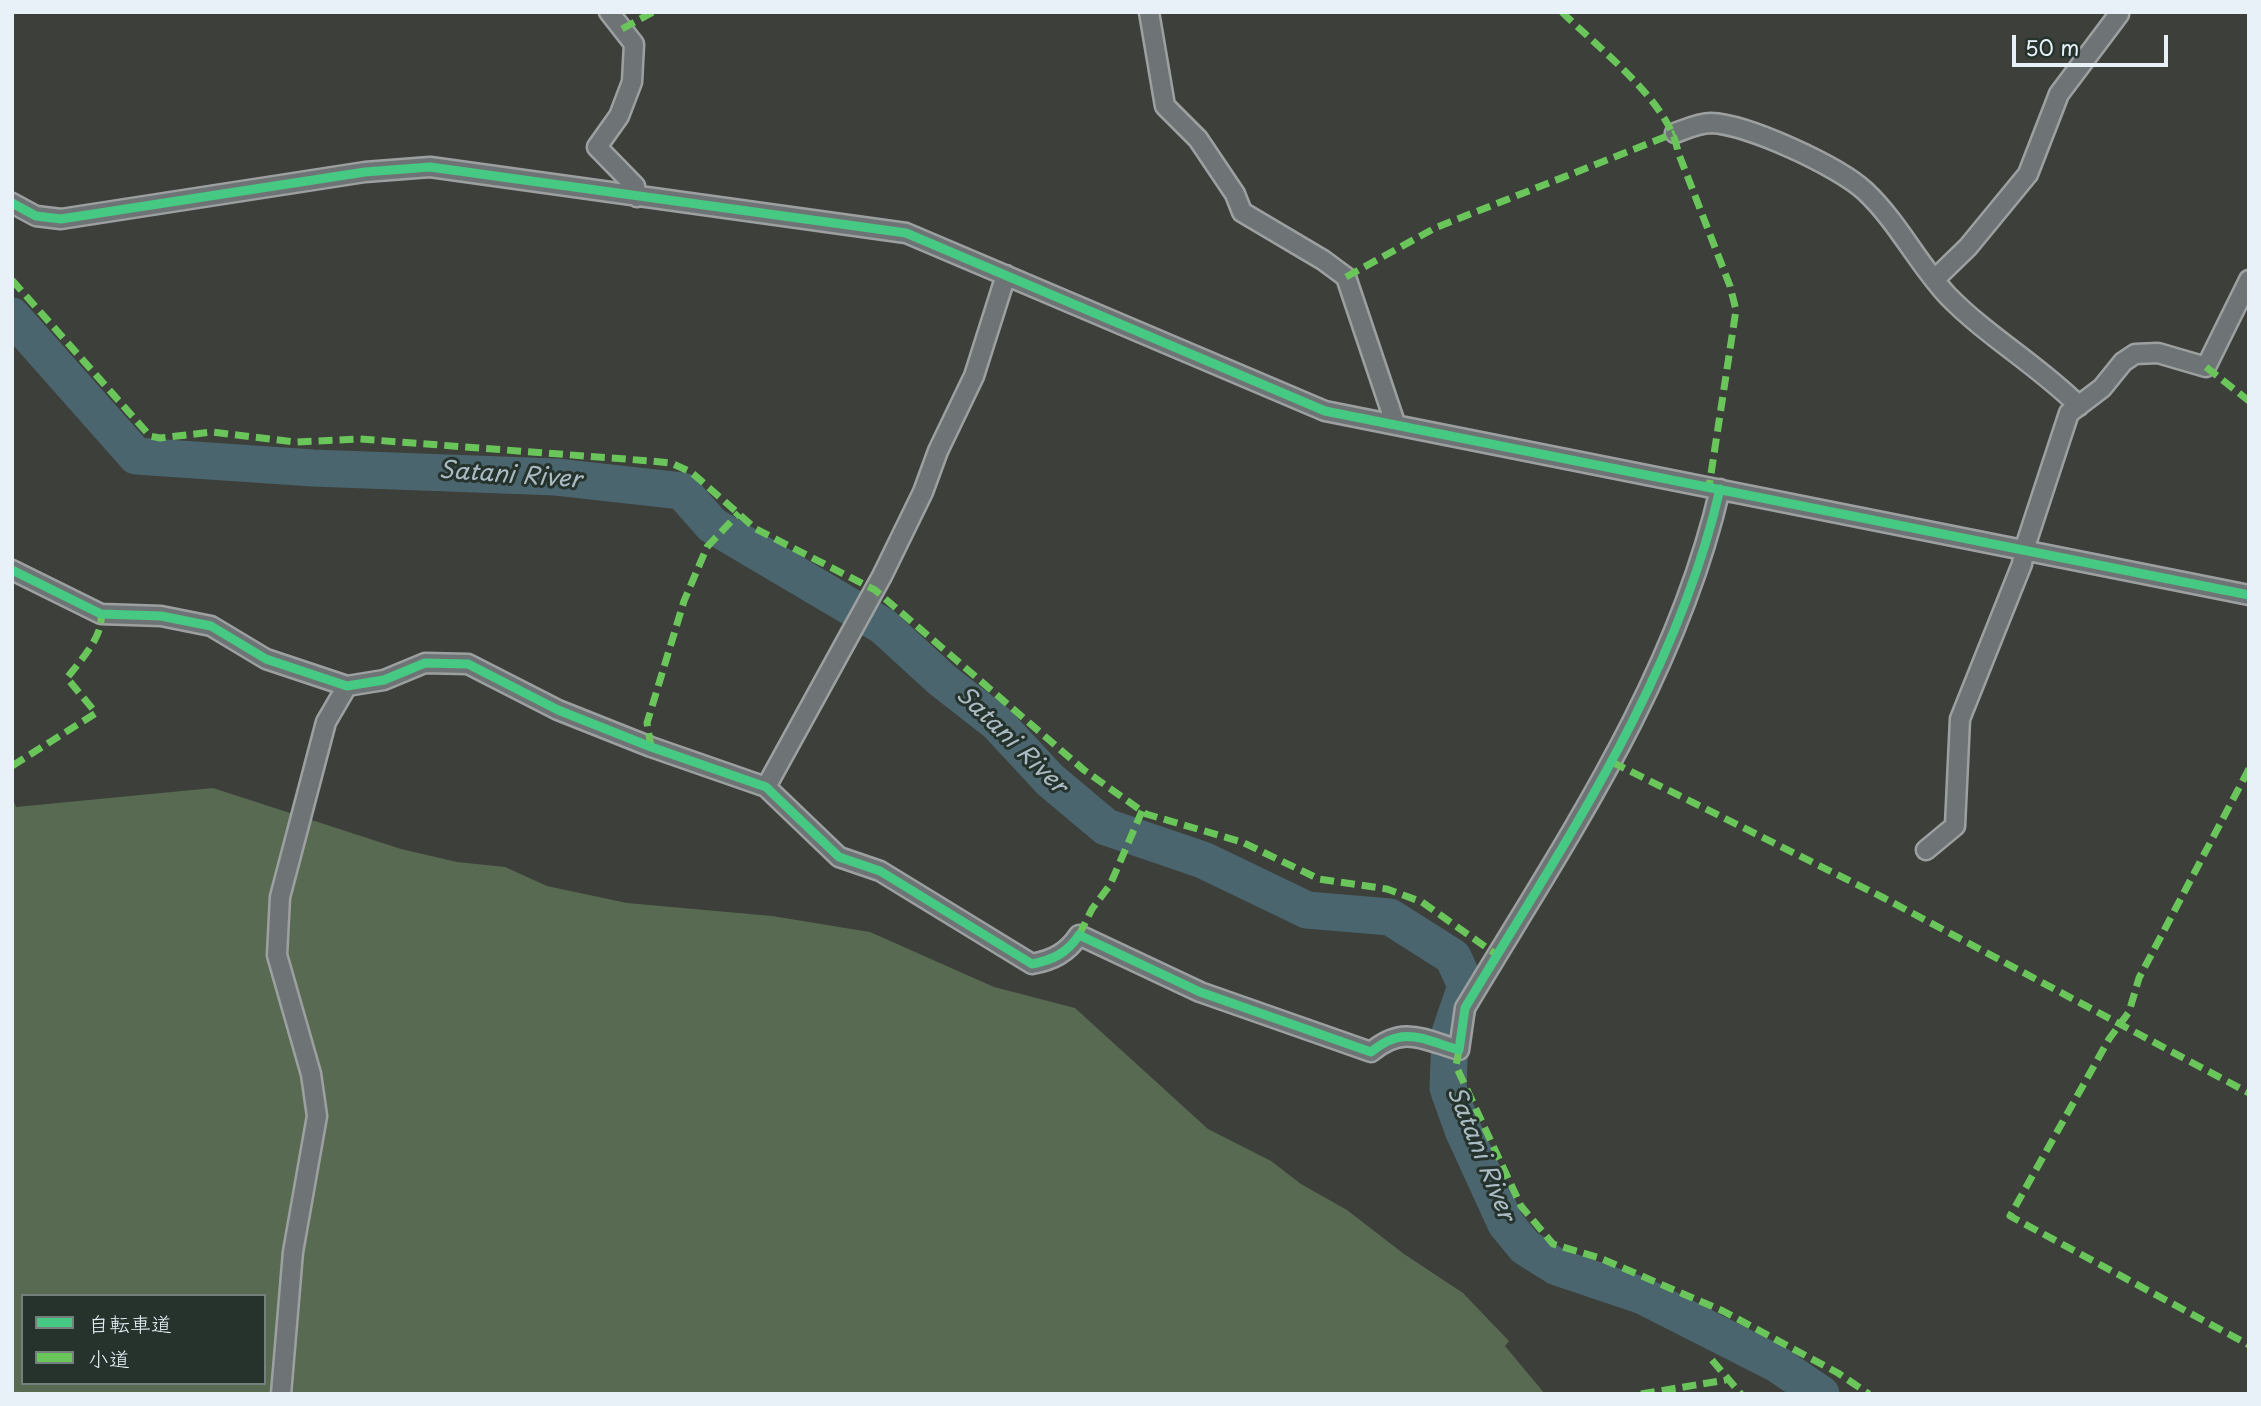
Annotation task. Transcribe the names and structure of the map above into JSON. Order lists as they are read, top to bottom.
{
  "water": ["Satani River"],
  "legend": ["自転車道", "小道"],
  "scale_bar": "50 m"
}
